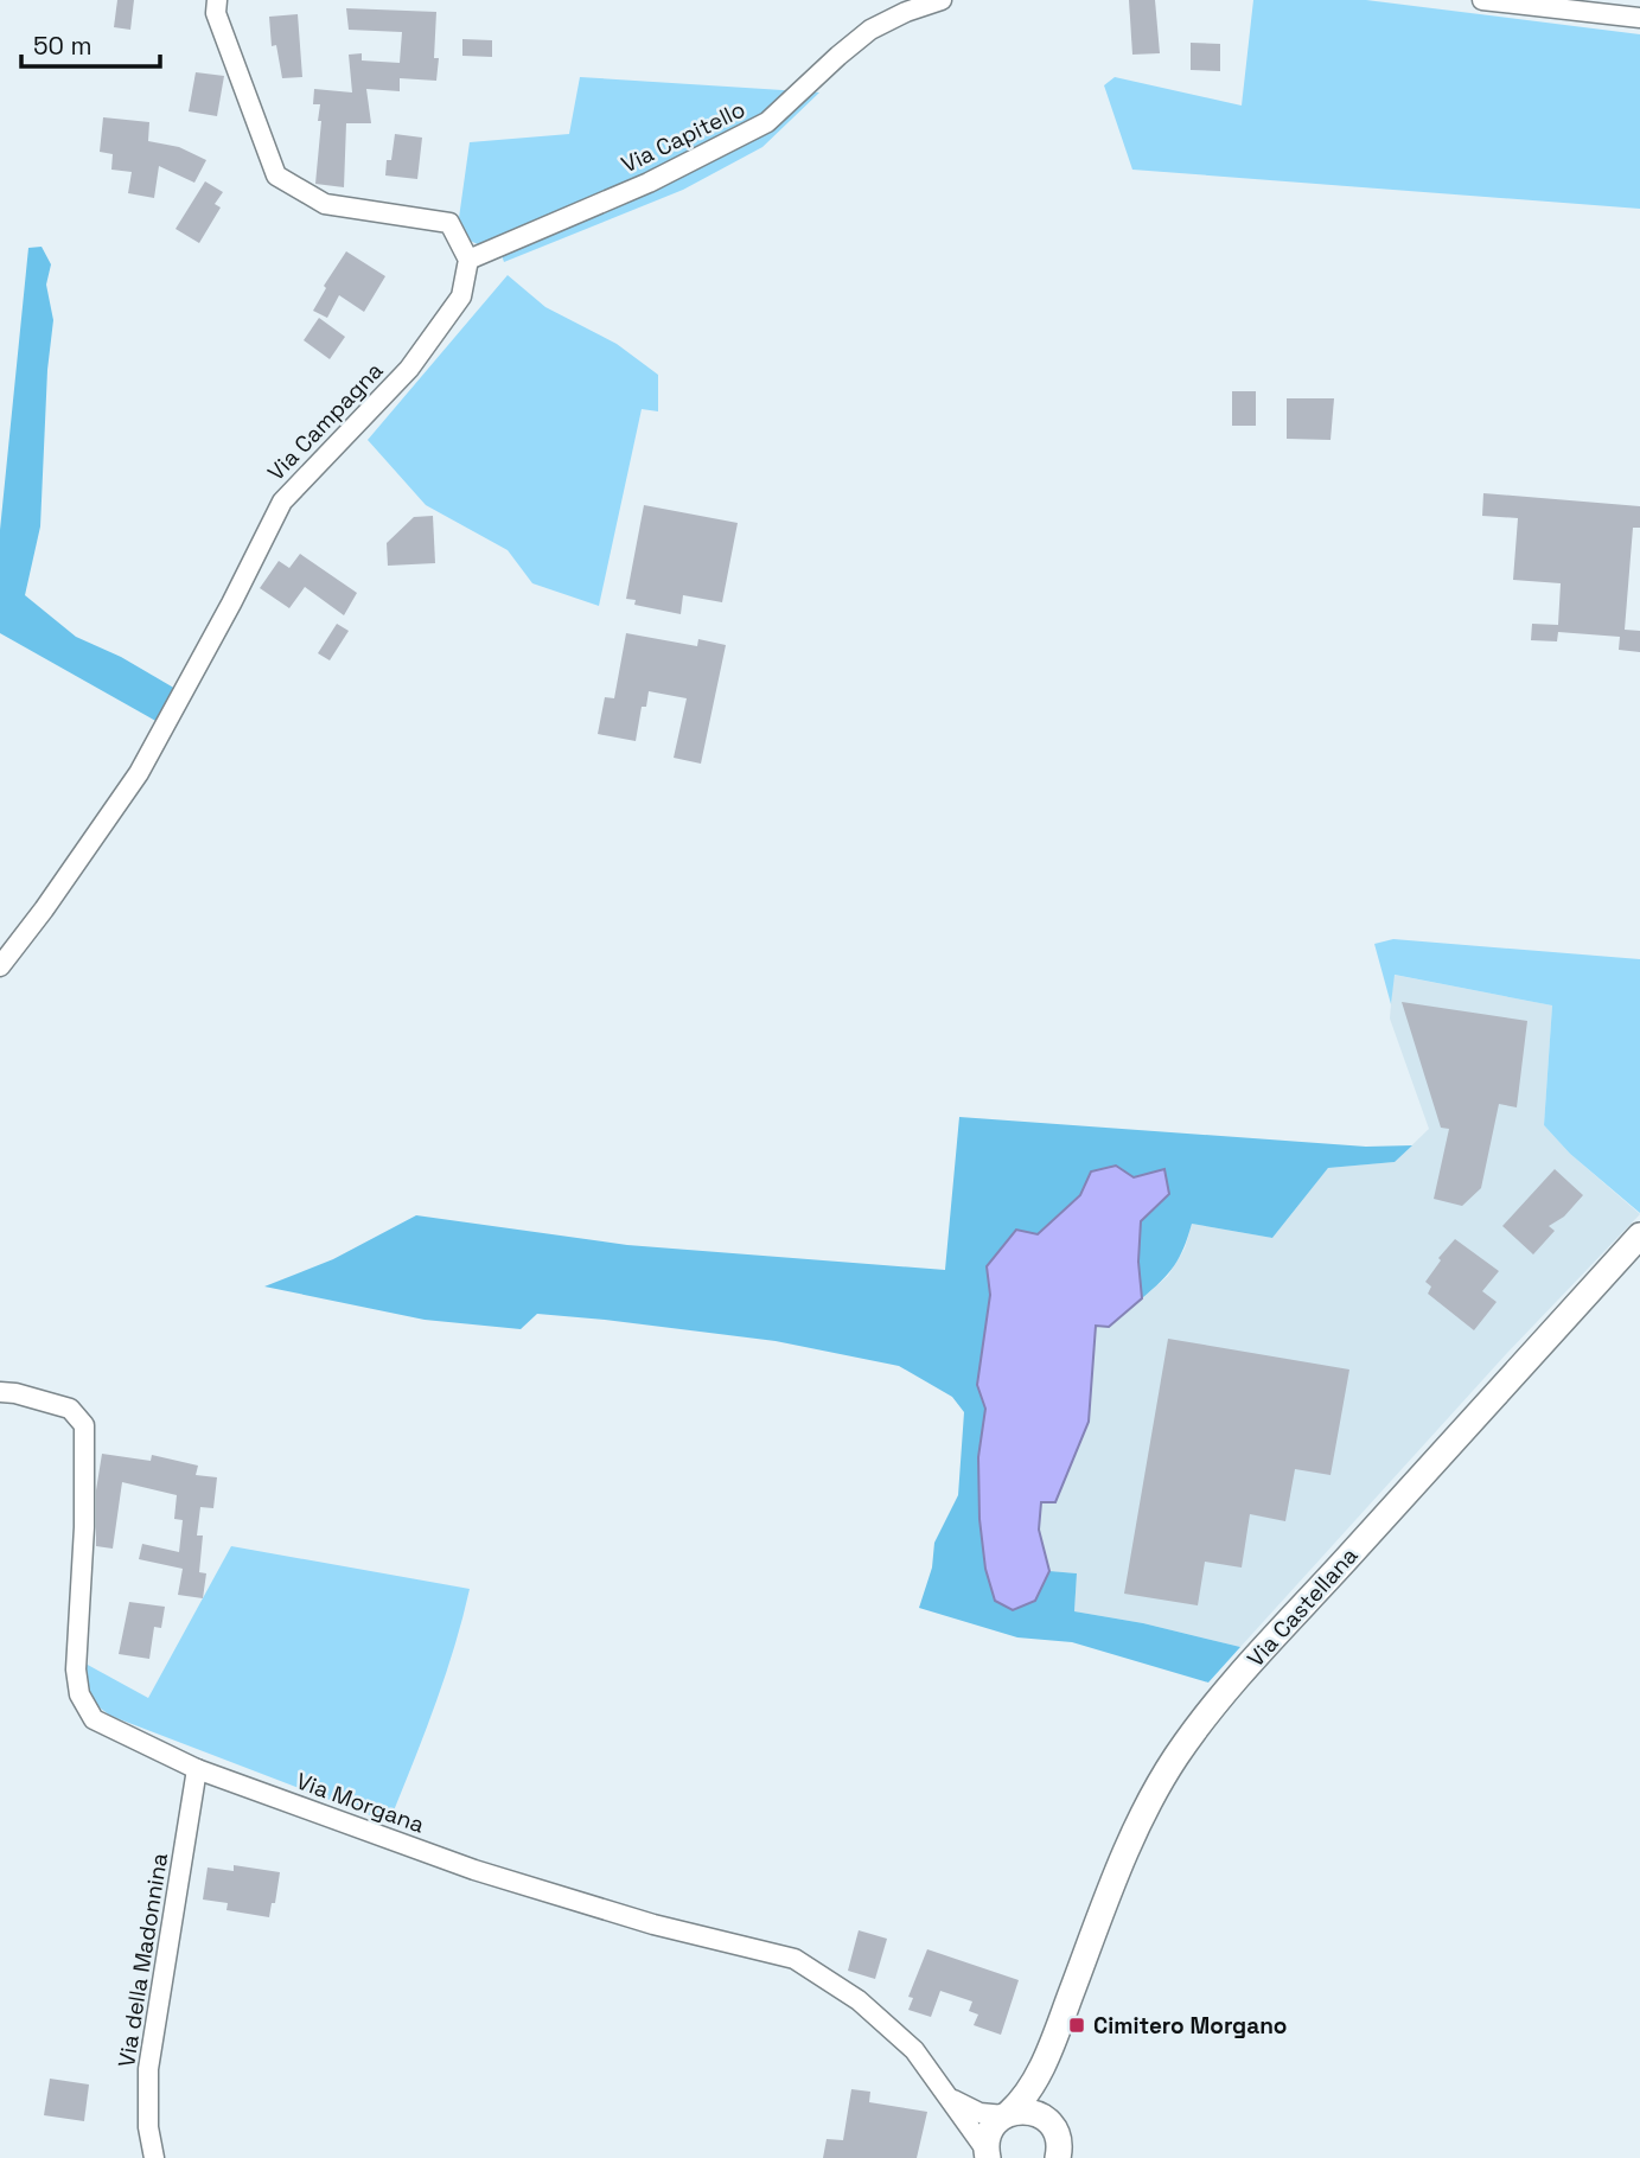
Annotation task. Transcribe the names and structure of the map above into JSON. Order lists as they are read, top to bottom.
{
  "streets": {
    "main road": ["Via Castellana"],
    "street": [
      "Via Capitello",
      "Via Campagna",
      "Via Morgana",
      "Via della Madonnina"
    ]
  },
  "crossings": [
    ["Via Capitello", "Via Campagna"],
    ["Via Castellana", "Via Morgana"],
    ["Via Morgana", "Via della Madonnina"]
  ],
  "places": {
    "transit": ["Cimitero Morgano"]
  },
  "scale_bar": "50 m"
}
